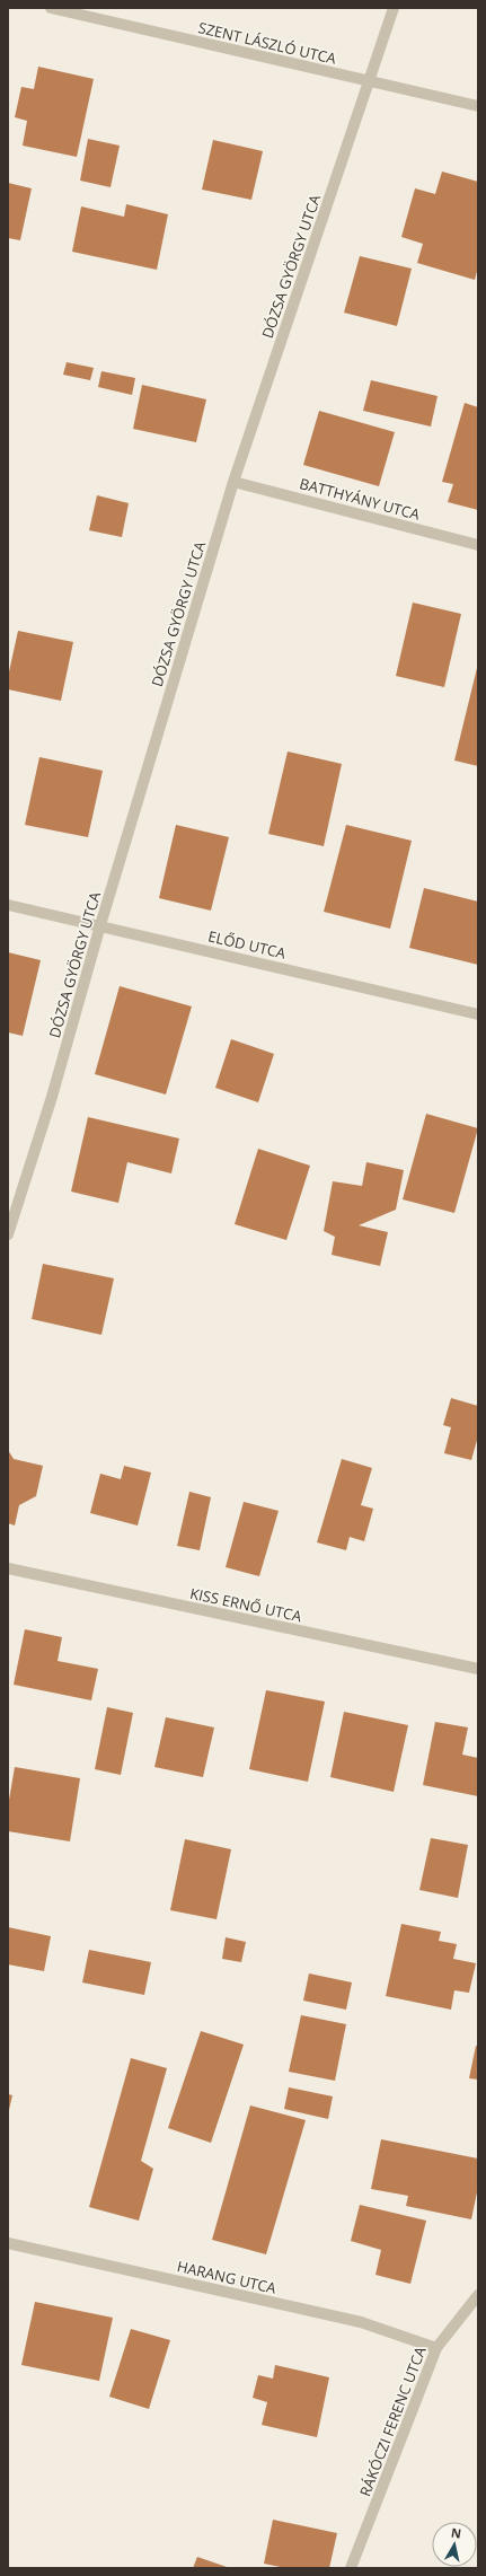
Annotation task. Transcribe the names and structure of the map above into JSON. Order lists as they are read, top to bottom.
{
  "streets": {
    "street": [
      "SZENT LÁSZLÓ UTCA",
      "DÓZSA GYÖRGY UTCA",
      "BATTHYÁNY UTCA",
      "ELŐD UTCA",
      "KISS ERNŐ UTCA",
      "HARANG UTCA",
      "RÁKÓCZI FERENC UTCA"
    ]
  },
  "crossings": [
    ["SZENT LÁSZLÓ UTCA", "DÓZSA GYÖRGY UTCA"],
    ["DÓZSA GYÖRGY UTCA", "BATTHYÁNY UTCA"],
    ["DÓZSA GYÖRGY UTCA", "ELŐD UTCA"],
    ["HARANG UTCA", "RÁKÓCZI FERENC UTCA"]
  ],
  "north": "top"
}
